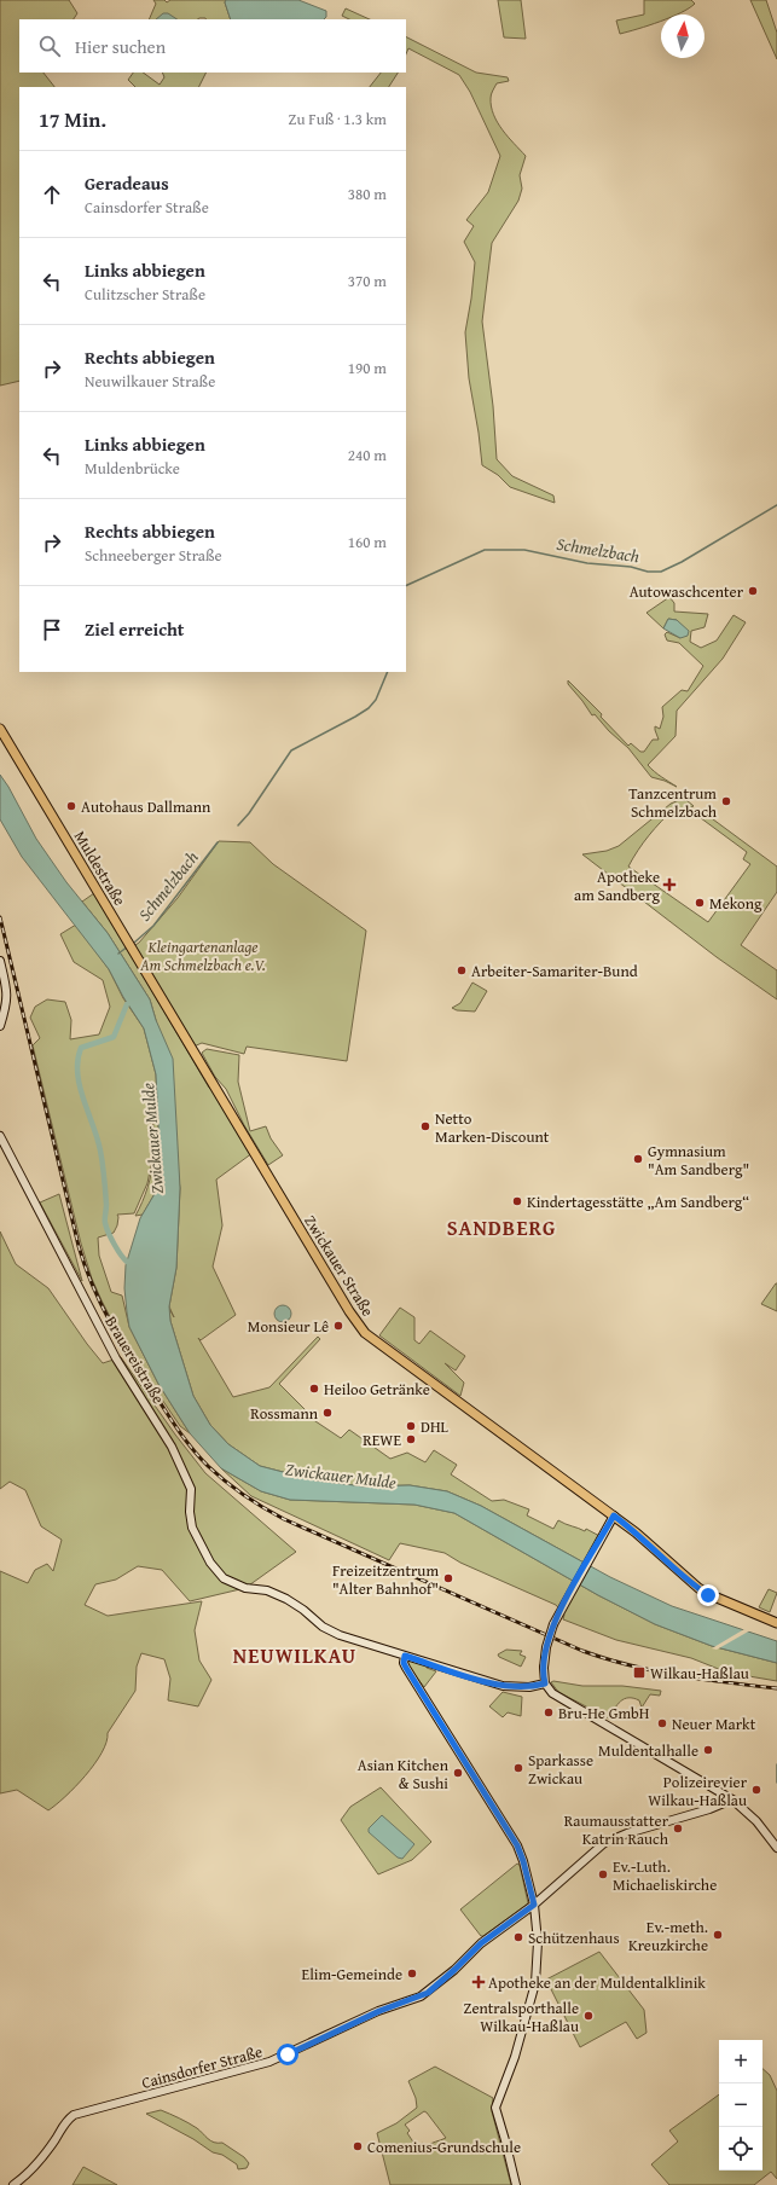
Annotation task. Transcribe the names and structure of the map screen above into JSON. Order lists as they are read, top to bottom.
{
  "streets": {
    "main road": ["Muldestraße", "Zwickauer Straße"],
    "street": ["Brauereistraße", "Cainsdorfer Straße"]
  },
  "crossings": [
    ["Muldestraße", "Zwickauer Straße"]
  ],
  "districts": ["SANDBERG", "NEUWILKAU"],
  "water": ["Schmelzbach", "Zwickauer Mulde"],
  "parks": ["Kleingartenanlage Am Schmelzbach e.V."],
  "places": {
    "other": [
      "Autowaschcenter",
      "Tanzcentrum Schmelzbach",
      "Autohaus Dallmann",
      "Mekong",
      "Arbeiter-Samariter-Bund",
      "Netto Marken-Discount",
      "Gymnasium \"Am Sandberg\"",
      "Kindertagesstätte „Am Sandberg“",
      "Monsieur Lê",
      "Heiloo Getränke",
      "Rossmann",
      "DHL",
      "REWE",
      "Freizeitzentrum \"Alter Bahnhof\"",
      "Bru-He GmbH",
      "Neuer Markt",
      "Muldentalhalle",
      "Sparkasse Zwickau",
      "Asian Kitchen & Sushi",
      "Polizeirevier Wilkau-Haßlau",
      "Raumausstatter Katrin Rauch",
      "Ev.-Luth. Michaeliskirche",
      "Ev.-meth. Kreuzkirche",
      "Schützenhaus",
      "Elim-Gemeinde",
      "Zentralsporthalle Wilkau-Haßlau",
      "Comenius-Grundschule"
    ],
    "health": ["Apotheke am Sandberg", "Apotheke an der Muldentalklinik"],
    "transit": ["Wilkau-Haßlau"]
  },
  "north": "top",
  "page": {
    "search": "Hier suchen",
    "heading": ["17 Min.", "Zu Fuß · 1.3 km"],
    "list": [
      ["Geradeaus", "Cainsdorfer Straße", "380 m"],
      ["Links abbiegen", "Culitzscher Straße", "370 m"],
      ["Rechts abbiegen", "Neuwilkauer Straße", "190 m"],
      ["Links abbiegen", "Muldenbrücke", "240 m"],
      ["Rechts abbiegen", "Schneeberger Straße", "160 m"],
      "Ziel erreicht"
    ],
    "map_buttons": ["+", "−"]
  }
}
